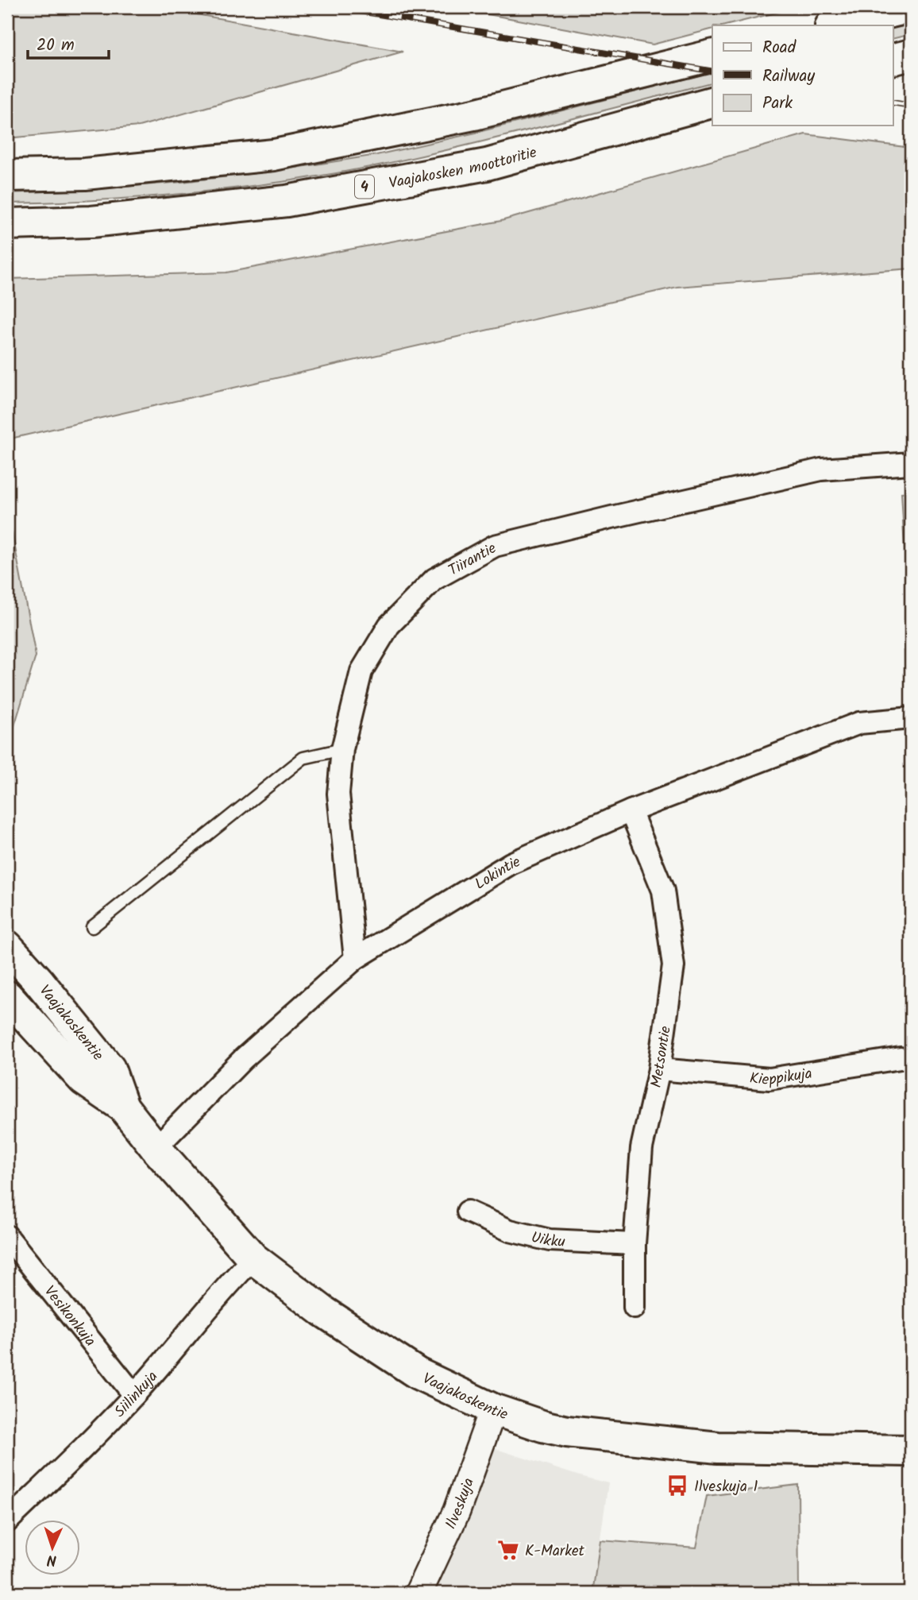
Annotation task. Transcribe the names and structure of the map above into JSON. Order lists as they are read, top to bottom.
{
  "streets": {
    "main road": ["Vaajakosken moottoritie", "4", "Vaajakoskentie"],
    "street": [
      "Tiirantie",
      "Lokintie",
      "Metsontie",
      "Kieppikuja",
      "Uikku",
      "Vesikonkuja",
      "Siilinkuja",
      "Ilveskuja"
    ]
  },
  "crossings": [
    ["Tiirantie", "Lokintie"],
    ["Lokintie", "Vaajakoskentie"],
    ["Lokintie", "Metsontie"],
    ["Vaajakoskentie", "Siilinkuja"],
    ["Vaajakoskentie", "Ilveskuja"],
    ["Metsontie", "Kieppikuja"],
    ["Metsontie", "Uikku"],
    ["Vesikonkuja", "Siilinkuja"]
  ],
  "places": {
    "bus stop": ["Ilveskuja 1"],
    "supermarket": ["K-Market"]
  },
  "legend": ["Road", "Railway", "Park"],
  "scale_bar": "20 m",
  "north": "bottom"
}
